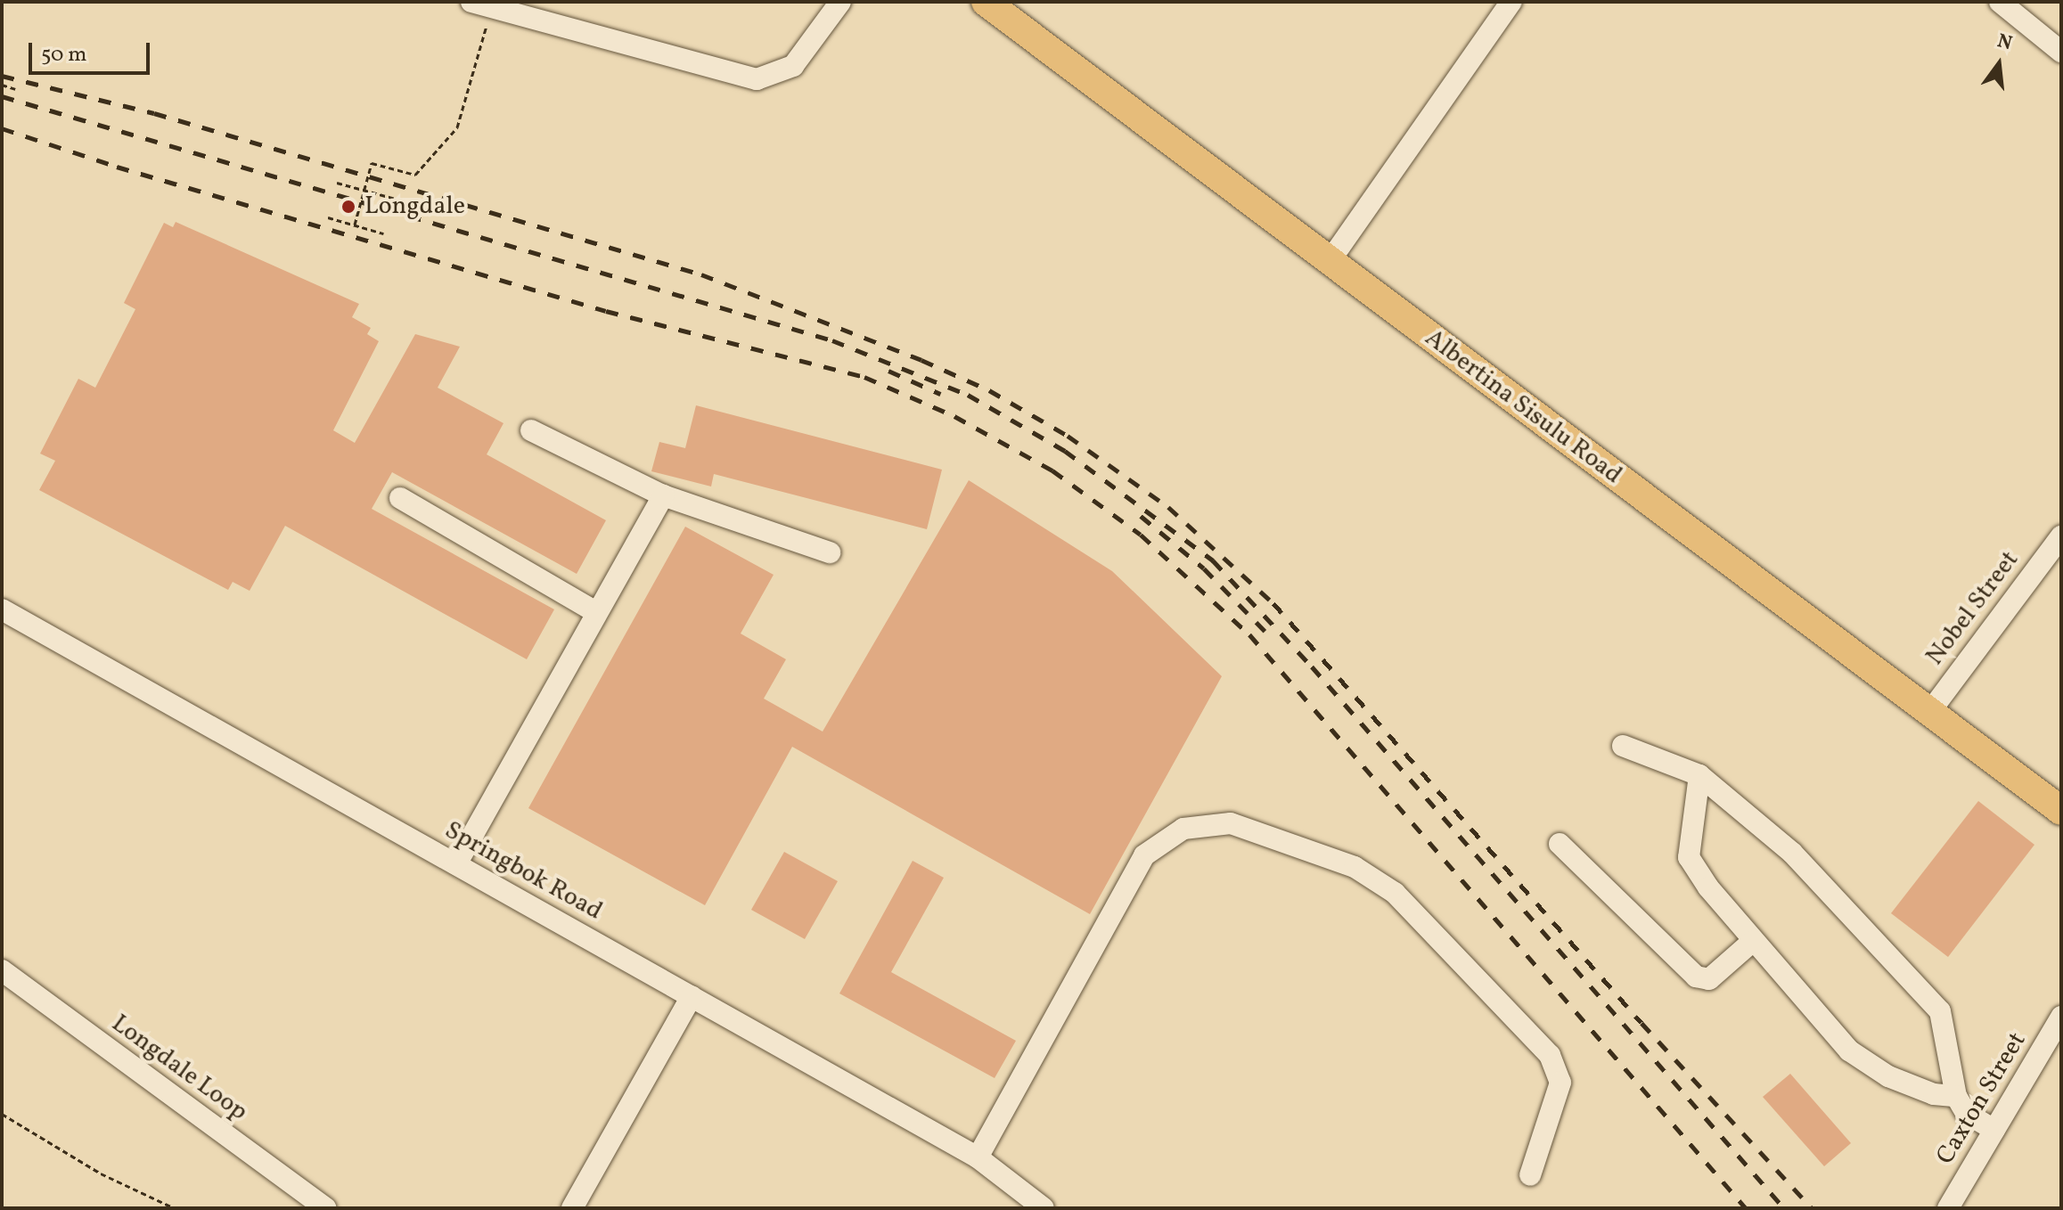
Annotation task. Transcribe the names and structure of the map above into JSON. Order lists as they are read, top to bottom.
{
  "streets": {
    "main road": ["Albertina Sisulu Road"],
    "street": [
      "Nobel Street",
      "Springbok Road",
      "Longdale Loop",
      "Caxton Street"
    ]
  },
  "crossings": [
    ["Albertina Sisulu Road", "Nobel Street"]
  ],
  "places": ["Longdale"],
  "scale_bar": "50 m",
  "north": "top"
}
